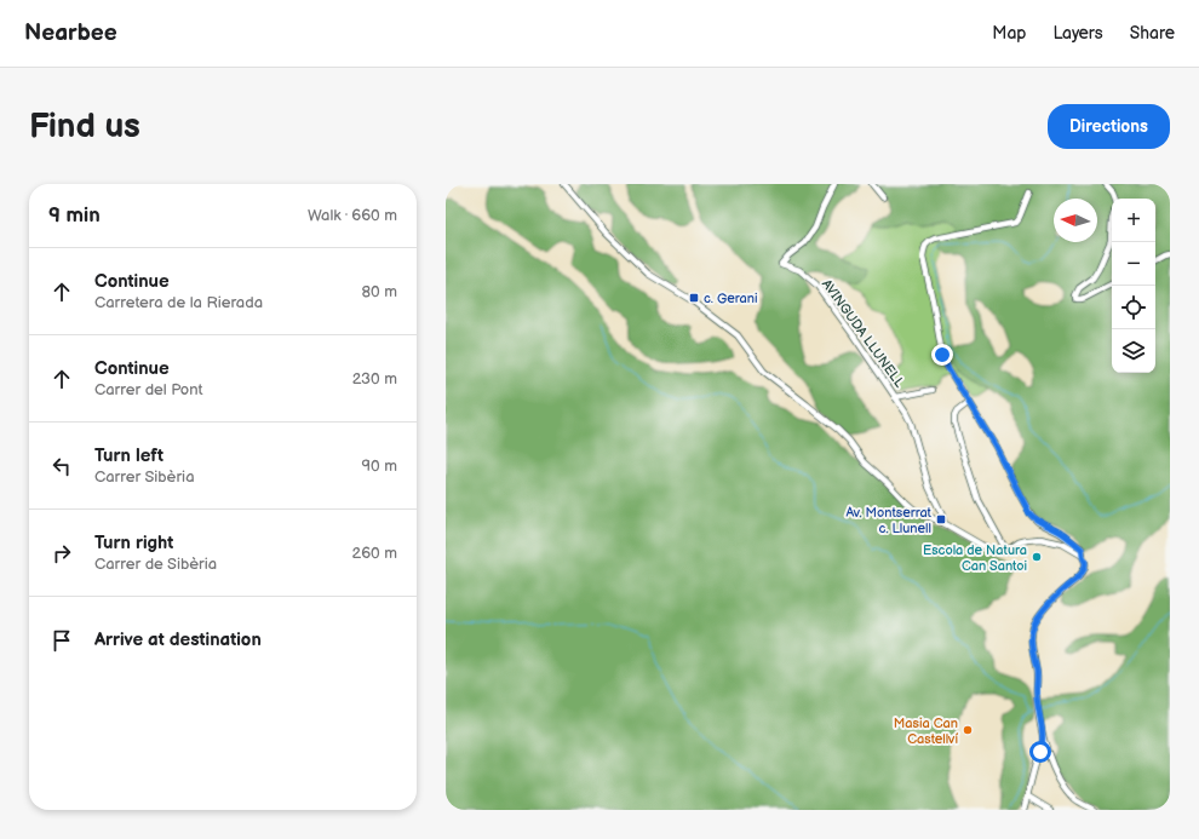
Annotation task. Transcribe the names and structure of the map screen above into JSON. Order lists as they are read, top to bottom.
{
  "streets": {
    "street": ["AVINGUDA LLUNELL"]
  },
  "places": {
    "transit": ["c. Gerani", "Av. Montserrat c. Llunell"],
    "other": ["Escola de Natura Can Santoi", "Masia Can Castellví"]
  },
  "north": "left",
  "page": {
    "header": "Nearbee",
    "nav": ["Map", "Layers", "Share"],
    "buttons": "Directions",
    "title": "Find us",
    "heading": ["9 min", "Walk · 660 m"],
    "map_buttons": ["+", "−"],
    "list": [
      ["Continue", "Carretera de la Rierada", "80 m"],
      ["Continue", "Carrer del Pont", "230 m"],
      ["Turn left", "Carrer Sibèria", "90 m"],
      ["Turn right", "Carrer de Sibèria", "260 m"],
      "Arrive at destination"
    ]
  }
}
